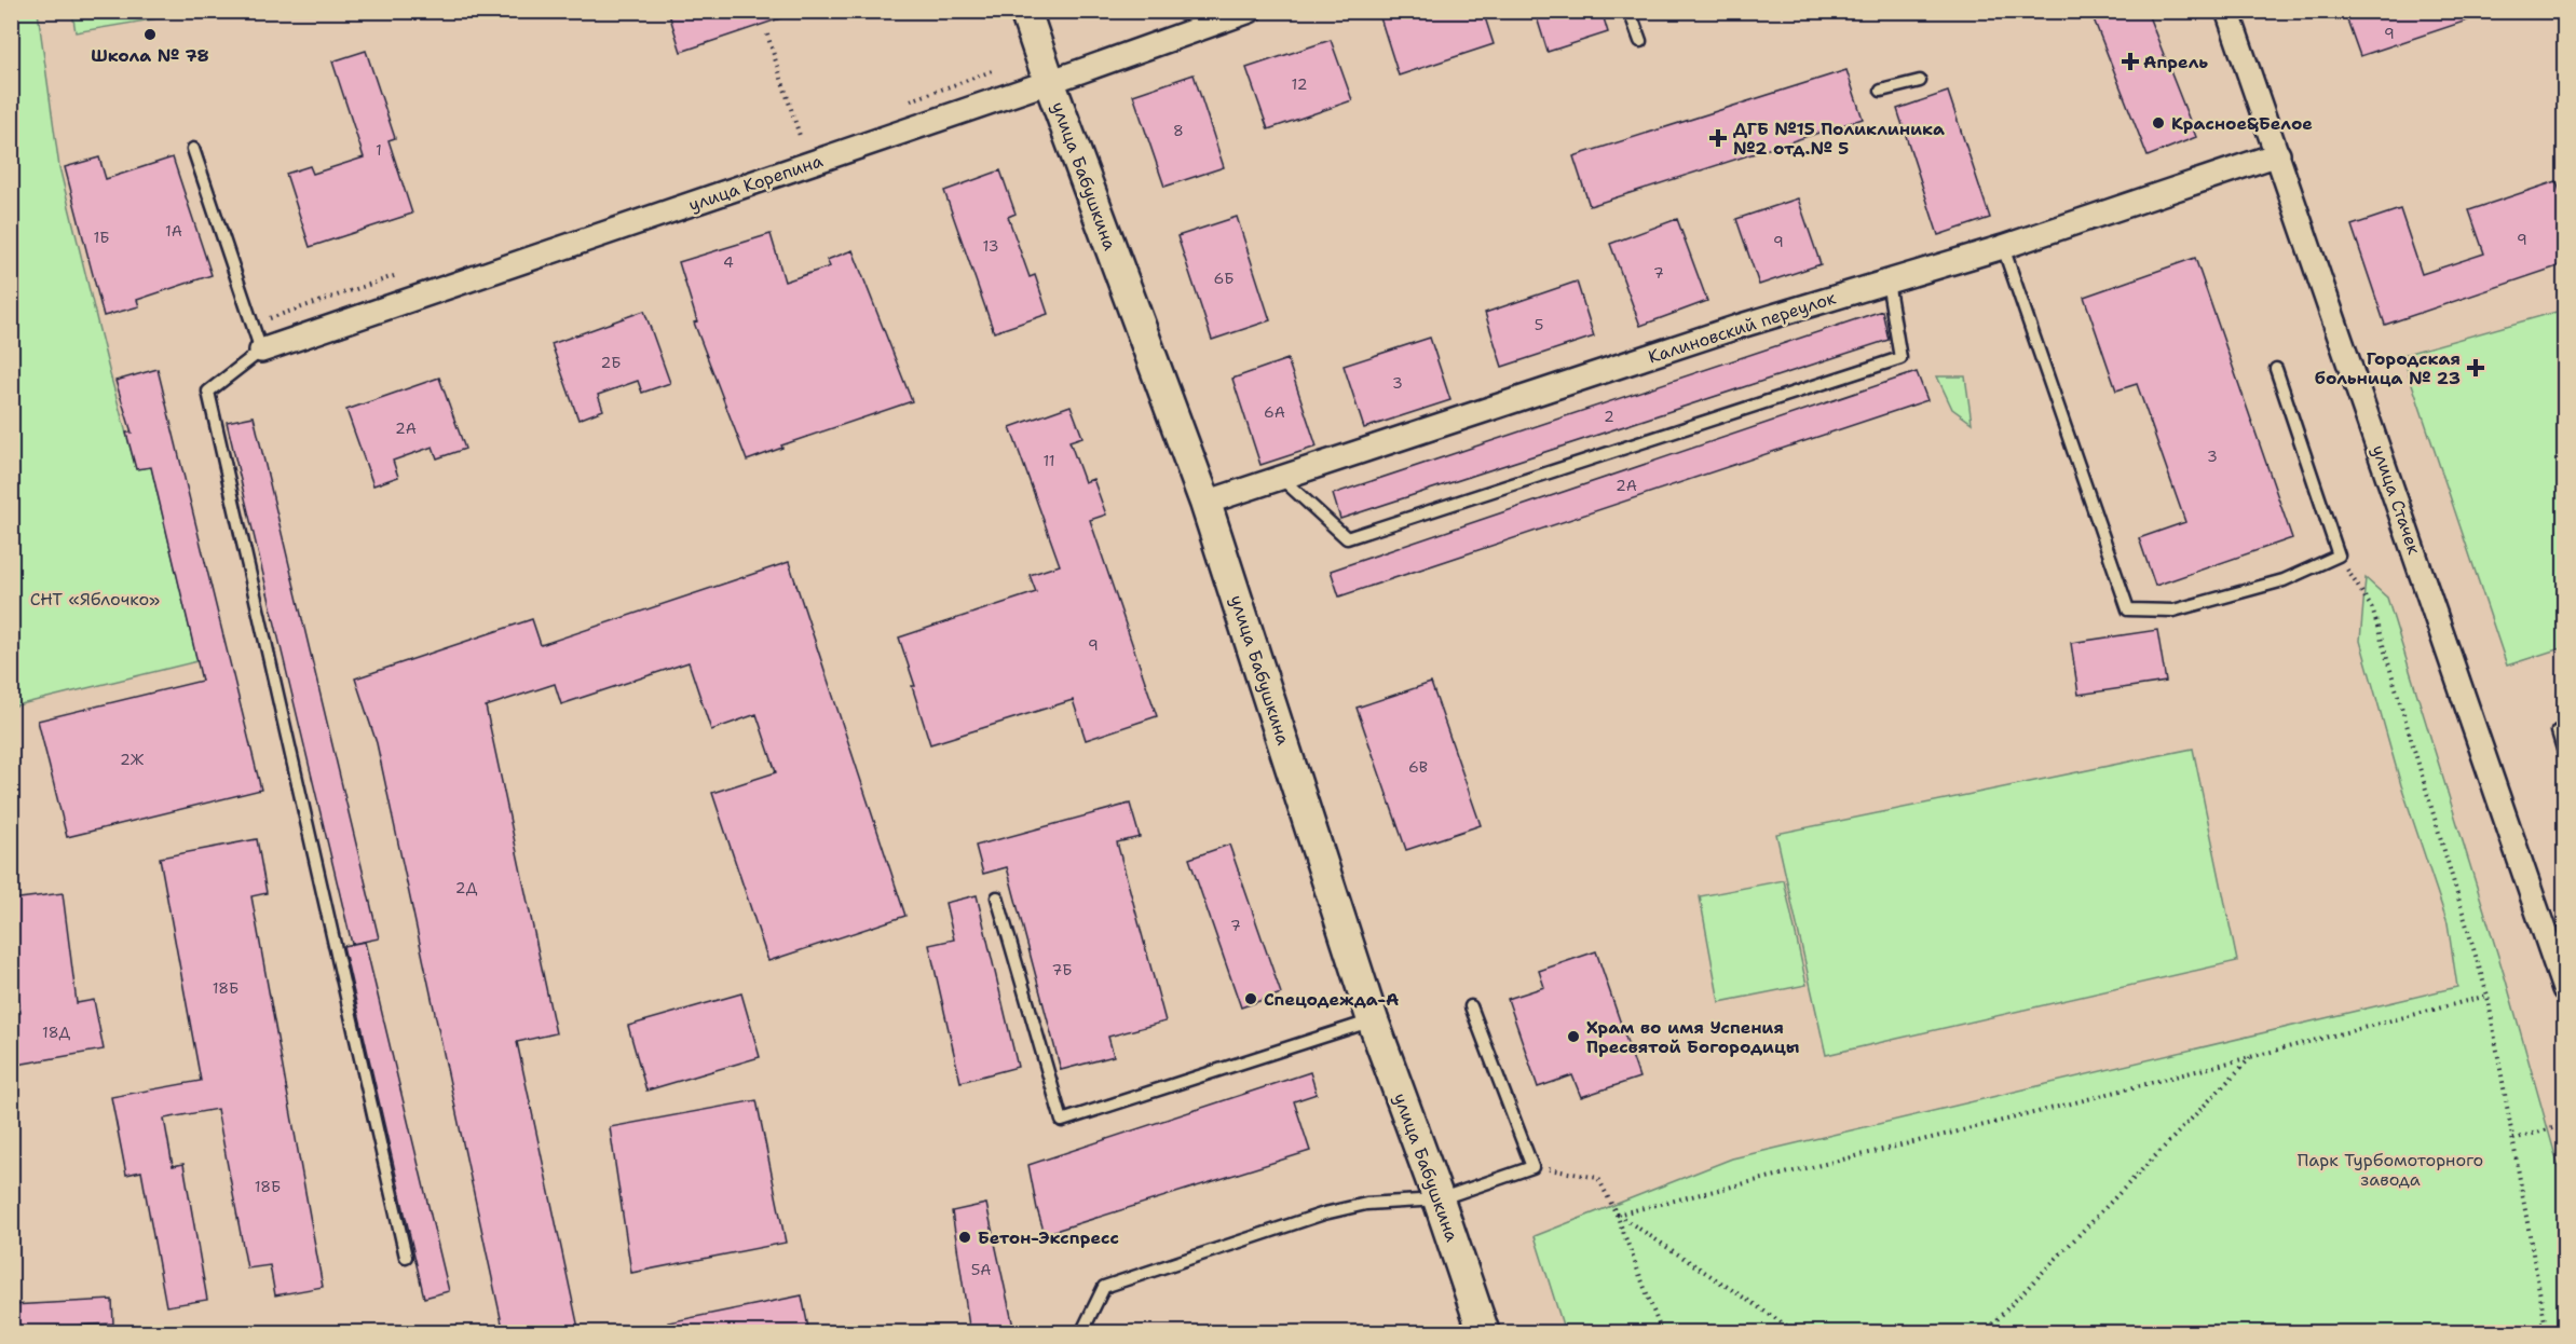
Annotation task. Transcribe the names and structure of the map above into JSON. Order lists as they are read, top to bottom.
{
  "streets": {
    "street": [
      "улица Бабушкина",
      "улица Корепина",
      "Калиновский переулок",
      "улица Стачек"
    ]
  },
  "crossings": [
    ["улица Бабушкина", "улица Корепина"],
    ["улица Бабушкина", "Калиновский переулок"],
    ["Калиновский переулок", "улица Стачек"]
  ],
  "parks": ["СНТ «Яблочко»", "Парк Турбомоторного завода"],
  "places": {
    "other": [
      "Школа № 78",
      "Красное&Белое",
      "Спецодежда-А",
      "Храм во имя Успения Пресвятой Богородицы",
      "Бетон-Экспресс"
    ],
    "health": ["Апрель", "ДГБ №15 Поликлиника №2 отд.№ 5", "Городская больница № 23"]
  },
  "house_numbers": [
    "9",
    "12",
    "8",
    "1",
    "1А",
    "1Б",
    "9",
    "9",
    "13",
    "4",
    "7",
    "6Б",
    "5",
    "2Б",
    "3",
    "6А",
    "2",
    "2А",
    "3",
    "11",
    "2А",
    "9",
    "2Ж",
    "6В",
    "2Д",
    "7",
    "7Б",
    "18Б",
    "18Д",
    "18Б",
    "5А"
  ]
}
